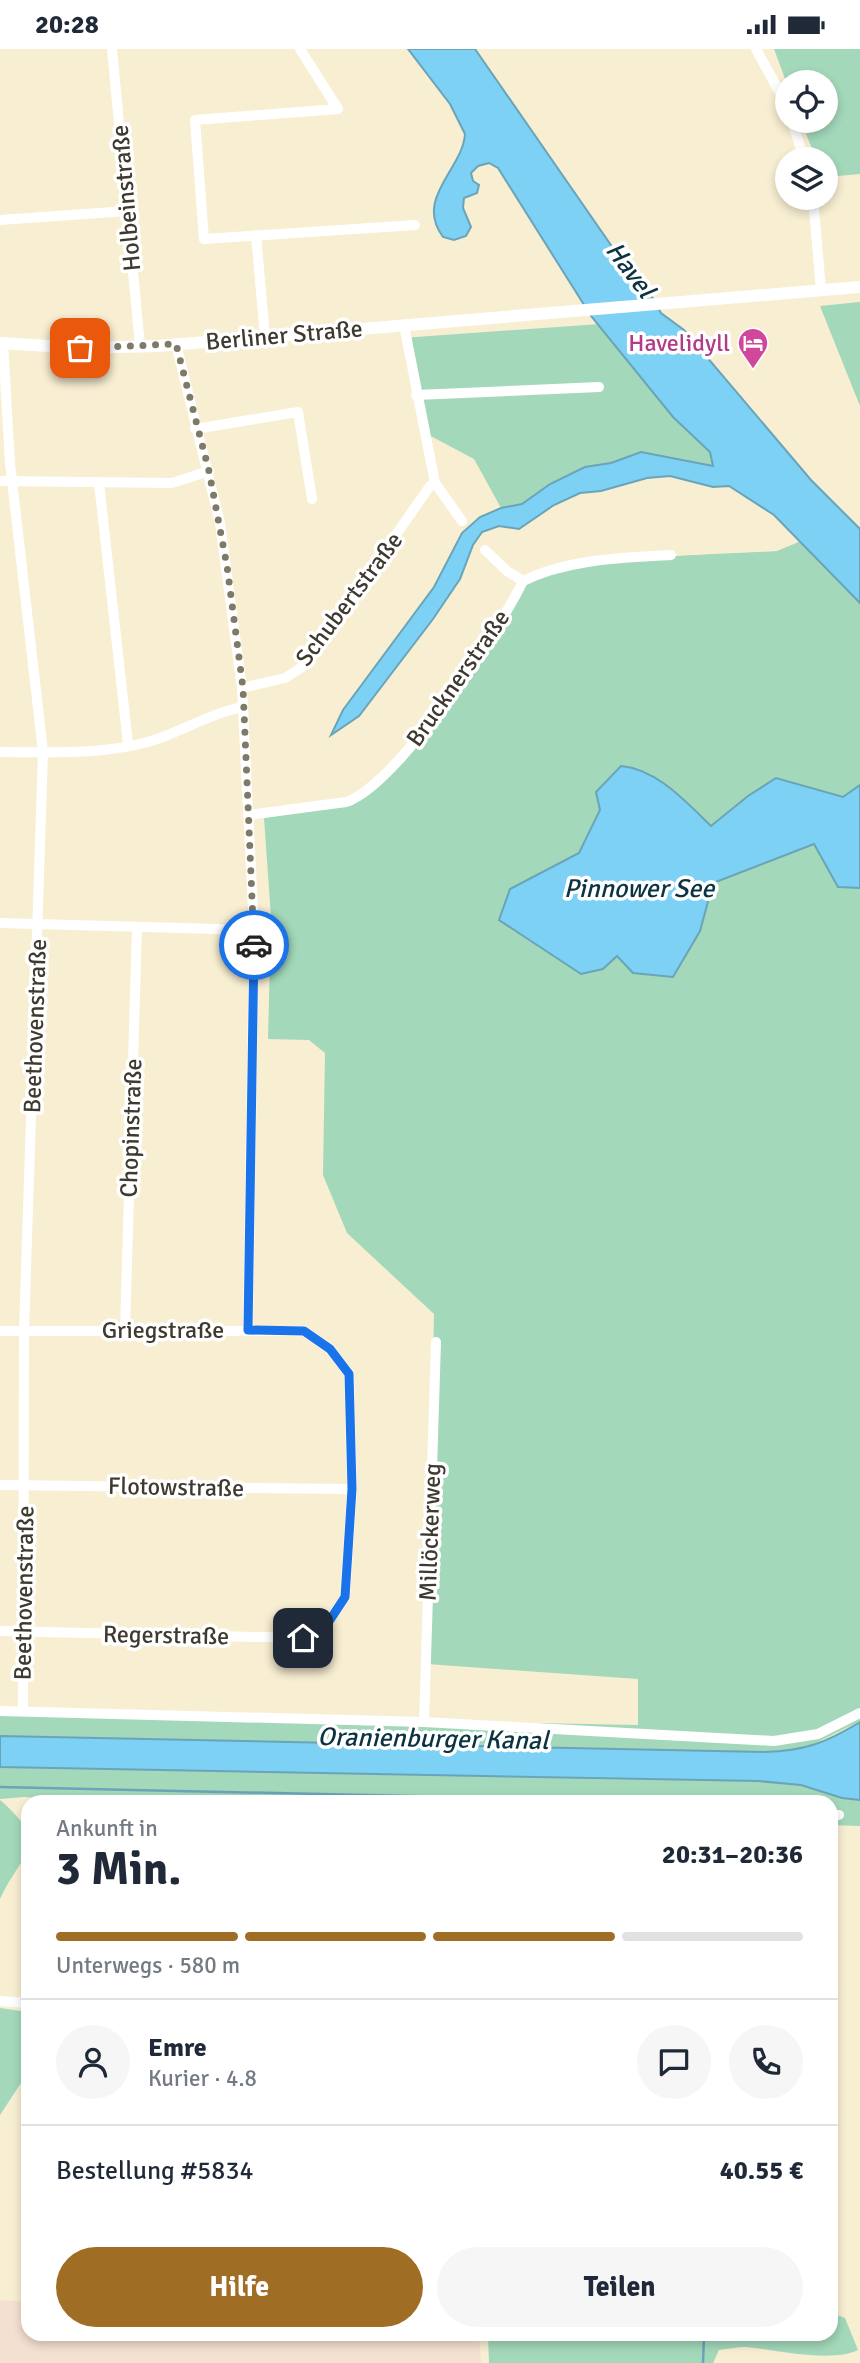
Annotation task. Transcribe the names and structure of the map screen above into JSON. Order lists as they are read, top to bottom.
{
  "streets": {
    "main road": ["Berliner Straße"],
    "street": [
      "Holbeinstraße",
      "Schubertstraße",
      "Brucknerstraße",
      "Beethovenstraße",
      "Chopinstraße",
      "Griegstraße",
      "Flotowstraße",
      "Millöckerweg",
      "Regerstraße"
    ]
  },
  "crossings": [
    ["Holbeinstraße", "Berliner Straße"],
    ["Berliner Straße", "Beethovenstraße"],
    ["Beethovenstraße", "Griegstraße"],
    ["Beethovenstraße", "Flotowstraße"],
    ["Beethovenstraße", "Regerstraße"],
    ["Chopinstraße", "Griegstraße"],
    ["Griegstraße", "Flotowstraße"],
    ["Griegstraße", "Regerstraße"],
    ["Flotowstraße", "Regerstraße"]
  ],
  "water": ["Havel", "Pinnower See", "Oranienburger Kanal"],
  "places": {
    "hotel": ["Havelidyll"]
  },
  "page": {
    "status": "20:28",
    "heading": ["3 Min.", "Ankunft in", "20:31–20:36"],
    "panel": [
      "Emre",
      "Kurier · 4.8",
      "Bestellung #5834",
      "40.55 €"
    ],
    "bar": "Unterwegs · 580 m",
    "buttons": ["Hilfe", "Teilen"]
  }
}
